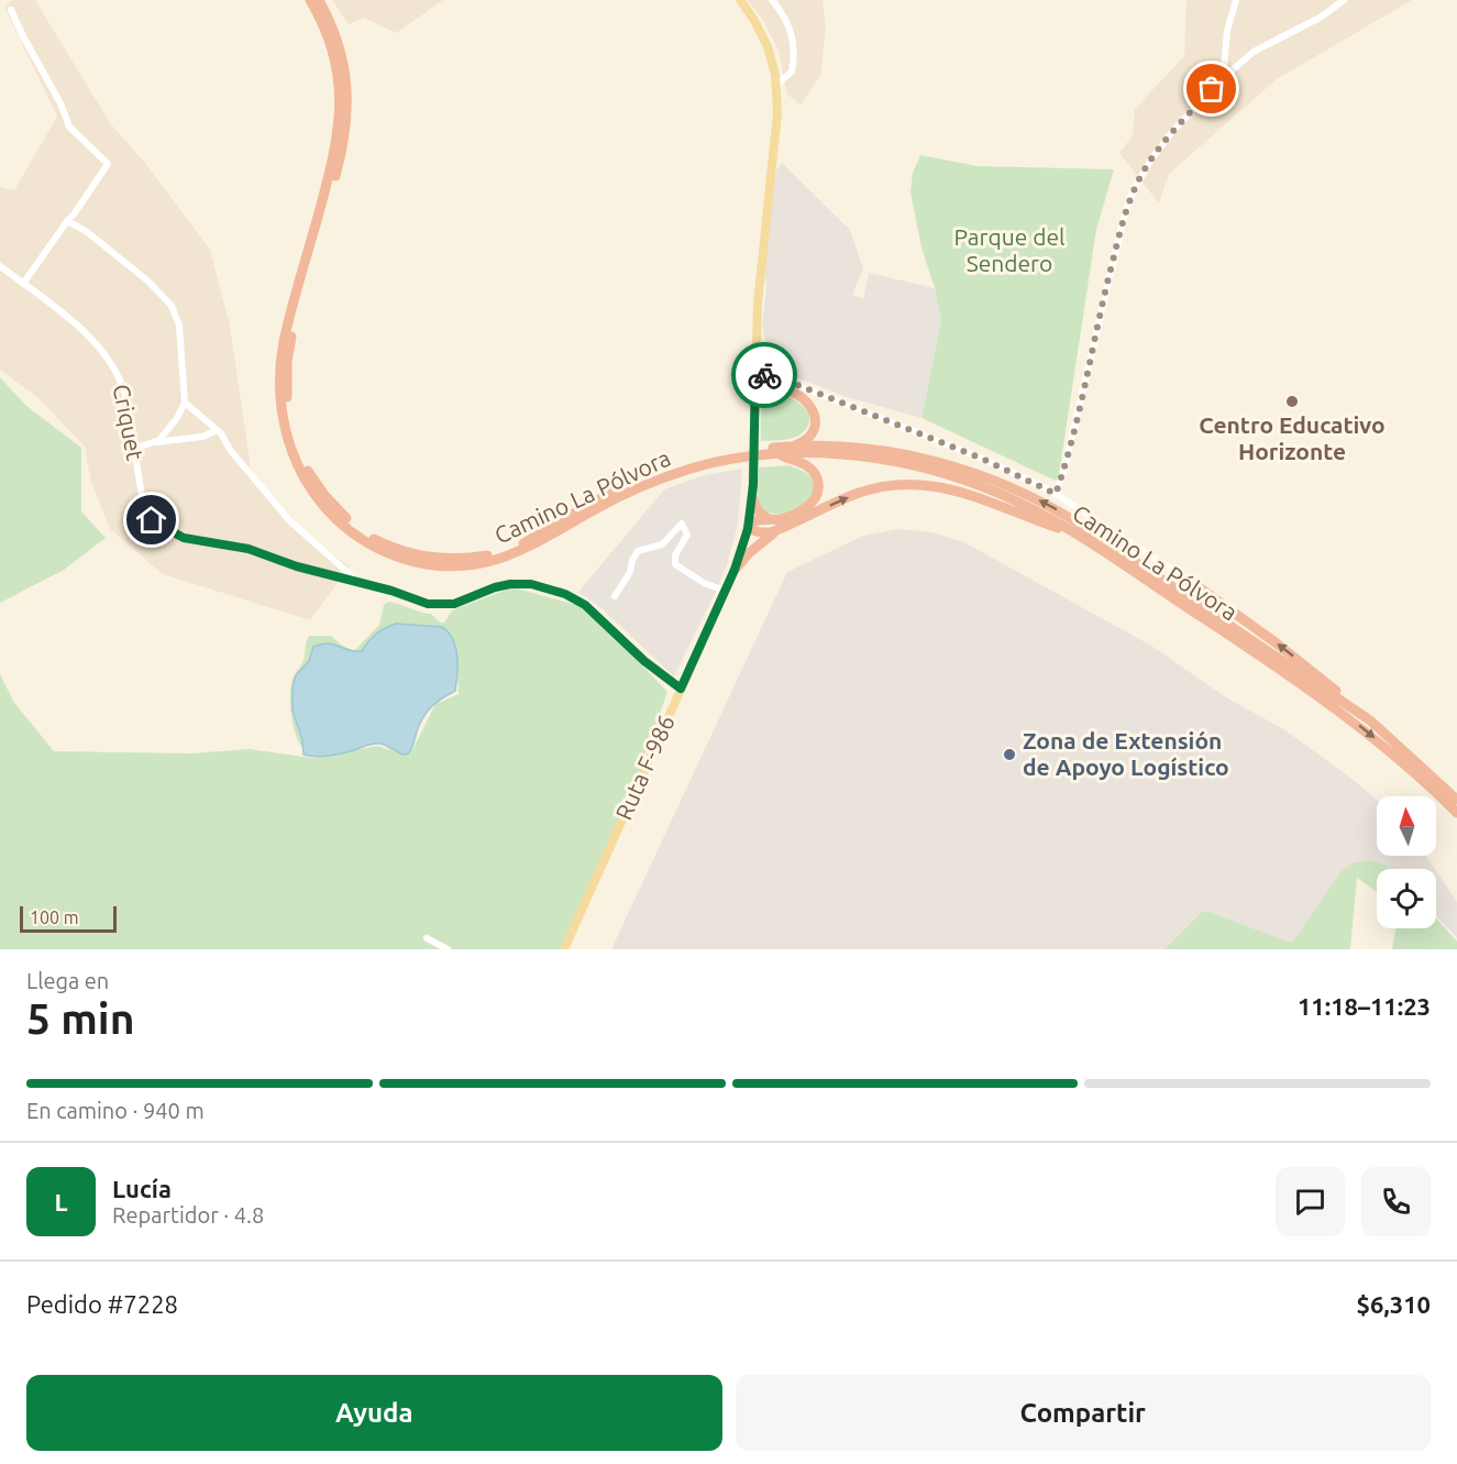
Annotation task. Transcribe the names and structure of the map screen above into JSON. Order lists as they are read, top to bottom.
{
  "streets": {
    "highway": ["Camino La Pólvora"],
    "main road": ["Ruta F-986"],
    "street": ["Criquet"]
  },
  "crossings": [
    ["Criquet", "Ruta F-986"]
  ],
  "parks": ["Parque del Sendero"],
  "places": ["Centro Educativo Horizonte", "Zona de Extensión de Apoyo Logístico"],
  "scale_bar": "100 m",
  "north": "top",
  "page": {
    "scale": "100 m",
    "heading": ["5 min", "Llega en", "11:18–11:23"],
    "panel": [
      "Lucía",
      "Repartidor · 4.8",
      "Pedido #7228",
      "$6,310"
    ],
    "bar": "En camino · 940 m",
    "round": "L",
    "buttons": ["Ayuda", "Compartir"]
  }
}
